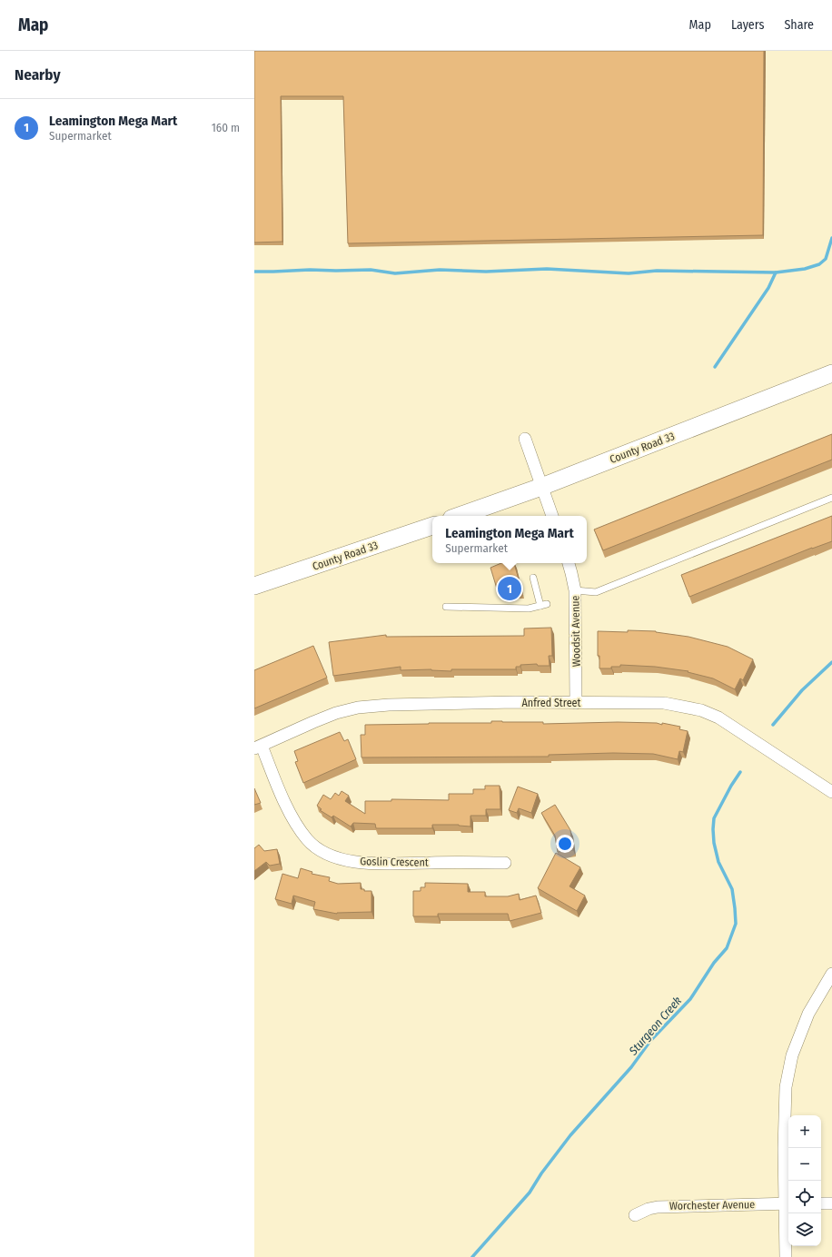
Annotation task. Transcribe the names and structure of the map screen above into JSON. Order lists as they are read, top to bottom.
{
  "streets": {
    "main road": ["County Road 33"],
    "street": [
      "Woodsit Avenue",
      "Anfred Street",
      "Goslin Crescent",
      "Worchester Avenue"
    ]
  },
  "crossings": [
    ["Woodsit Avenue", "Anfred Street"],
    ["Anfred Street", "Goslin Crescent"]
  ],
  "water": ["Sturgeon Creek"],
  "page": {
    "header": "Map",
    "nav": ["Map", "Layers", "Share"],
    "heading": "Nearby",
    "list": [
      {
        "mark": "1",
        "name": "Leamington Mega Mart",
        "note": "Supermarket",
        "value": "160 m"
      }
    ],
    "popup": ["Leamington Mega Mart", "Supermarket"],
    "pins": "1",
    "map_buttons": ["+", "−"]
  }
}
